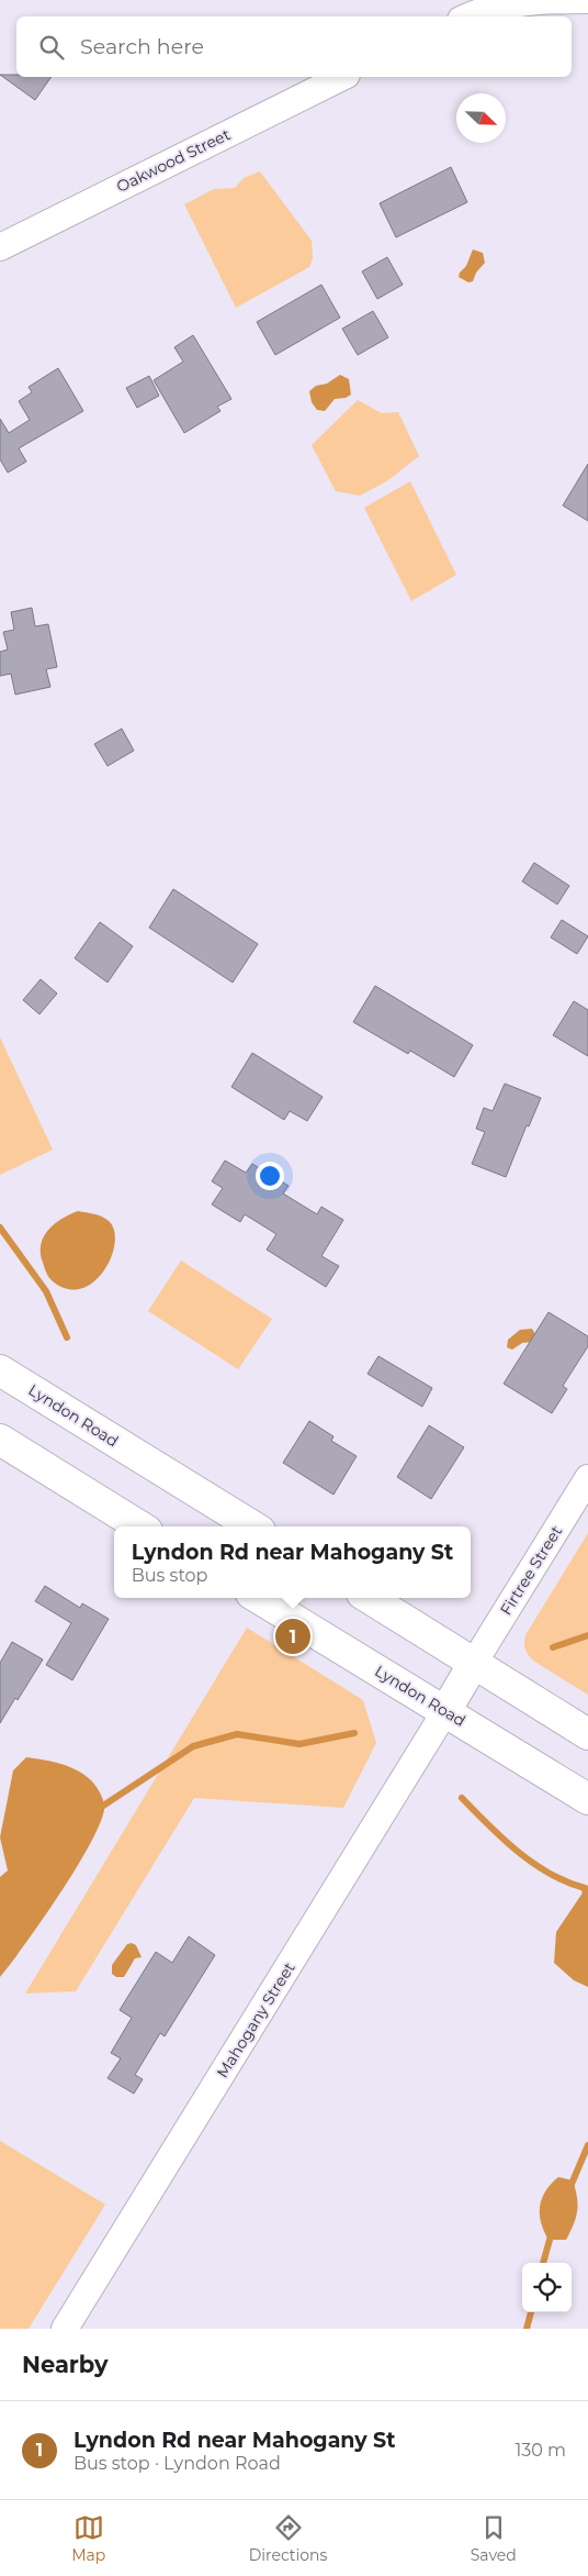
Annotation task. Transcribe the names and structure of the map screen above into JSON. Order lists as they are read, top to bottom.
{
  "streets": {
    "main road": ["Lyndon Road"],
    "street": ["Oakwood Street", "Firtree Street", "Mahogany Street"]
  },
  "crossings": [
    ["Lyndon Road", "Mahogany Street"]
  ],
  "north": "bottom right",
  "page": {
    "search": "Search here",
    "popup": ["Lyndon Rd near Mahogany St", "Bus stop"],
    "pins": "1",
    "heading": "Nearby",
    "list": [
      {
        "mark": "1",
        "name": "Lyndon Rd near Mahogany St",
        "note": "Bus stop · Lyndon Road",
        "value": "130 m"
      }
    ],
    "nav": ["Map", "Directions", "Saved"]
  }
}
